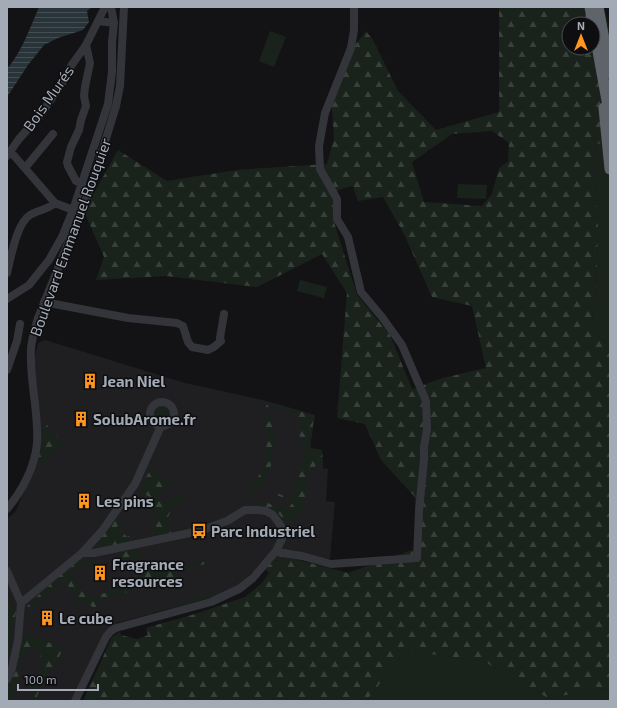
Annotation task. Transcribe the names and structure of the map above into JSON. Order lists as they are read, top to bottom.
{
  "streets": {
    "street": ["Bois Murés", "Boulevard Emmanuel Rouquier"]
  },
  "places": {
    "building": [
      "Jean Niel",
      "SolubArome.fr",
      "Les pins",
      "Fragrance resources",
      "Le cube"
    ],
    "bus stop": ["Parc Industriel"]
  },
  "scale_bar": "100 m",
  "north": "top"
}
